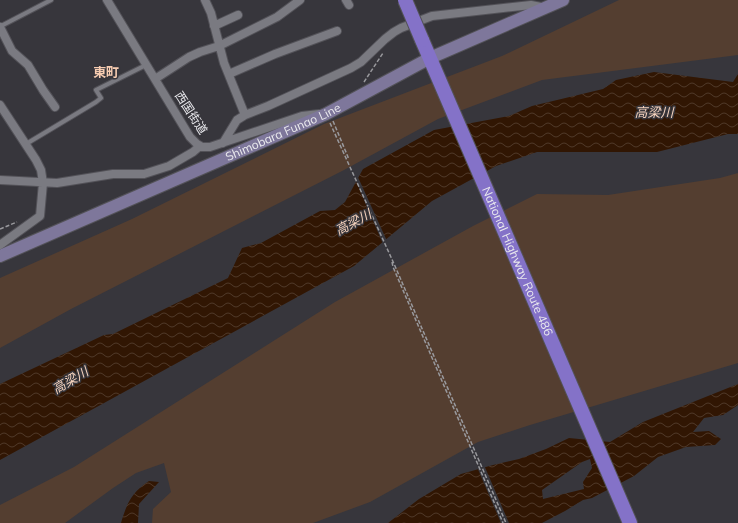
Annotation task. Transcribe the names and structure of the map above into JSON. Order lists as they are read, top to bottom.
{
  "streets": {
    "highway": ["National Highway Route 486"],
    "main road": ["Shimobara Funao Line"],
    "street": ["西国街道"]
  },
  "crossings": [
    ["西国街道", "Shimobara Funao Line"],
    ["Shimobara Funao Line", "National Highway Route 486"]
  ],
  "districts": ["東町"],
  "water": ["高梁川"]
}
